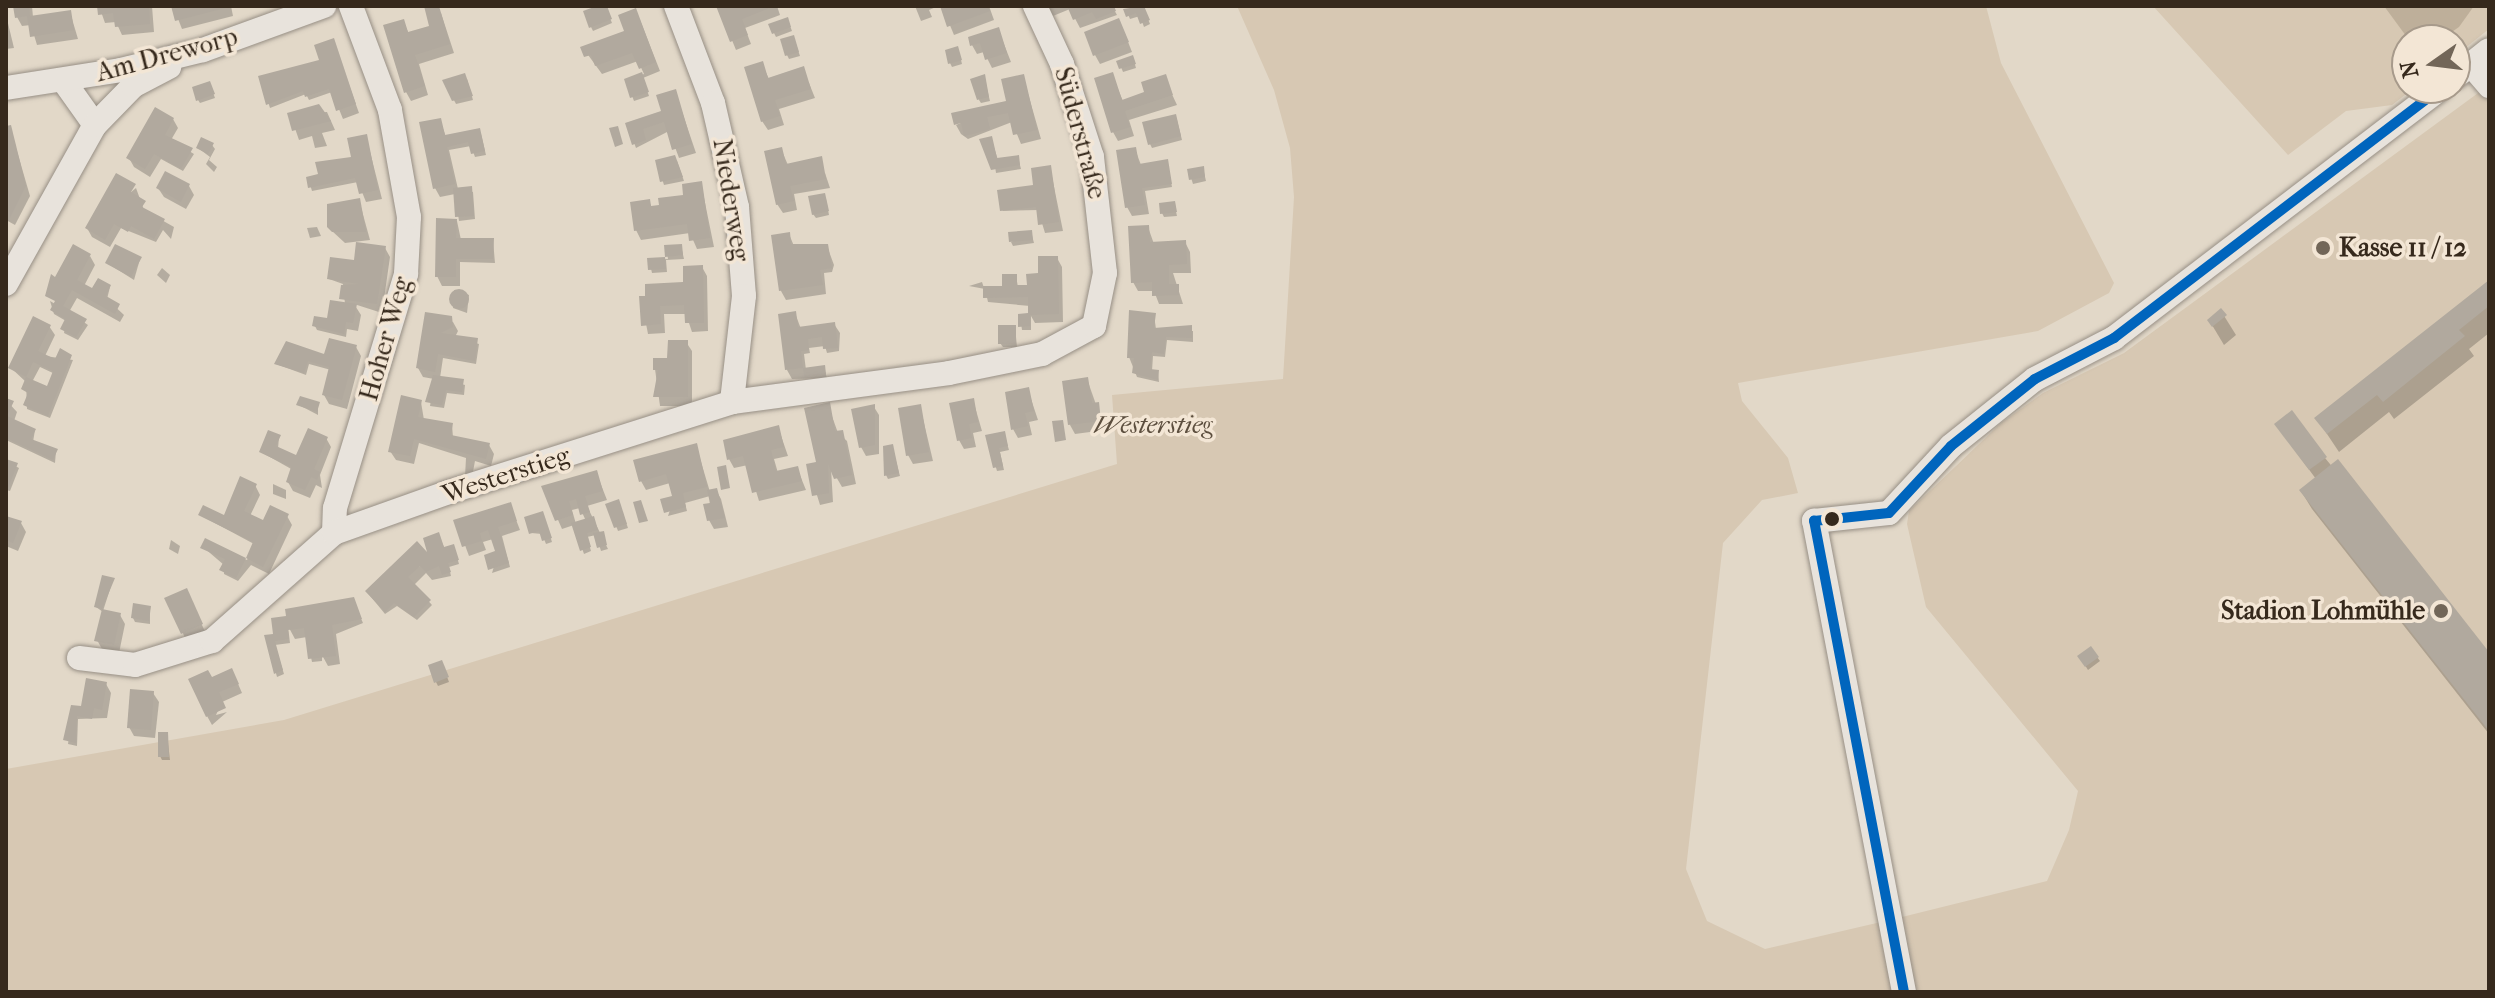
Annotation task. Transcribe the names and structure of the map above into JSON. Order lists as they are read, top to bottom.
{
  "streets": {
    "street": [
      "Am Dreworp",
      "Süderstraße",
      "Niederweg",
      "Hoher Weg",
      "Westerstieg"
    ]
  },
  "crossings": [
    ["Süderstraße", "Westerstieg"],
    ["Niederweg", "Westerstieg"],
    ["Hoher Weg", "Westerstieg"]
  ],
  "parks": ["Westerstieg"],
  "places": ["Kasse 11 / 12", "Stadion Lohmühle"],
  "north": "left"
}
